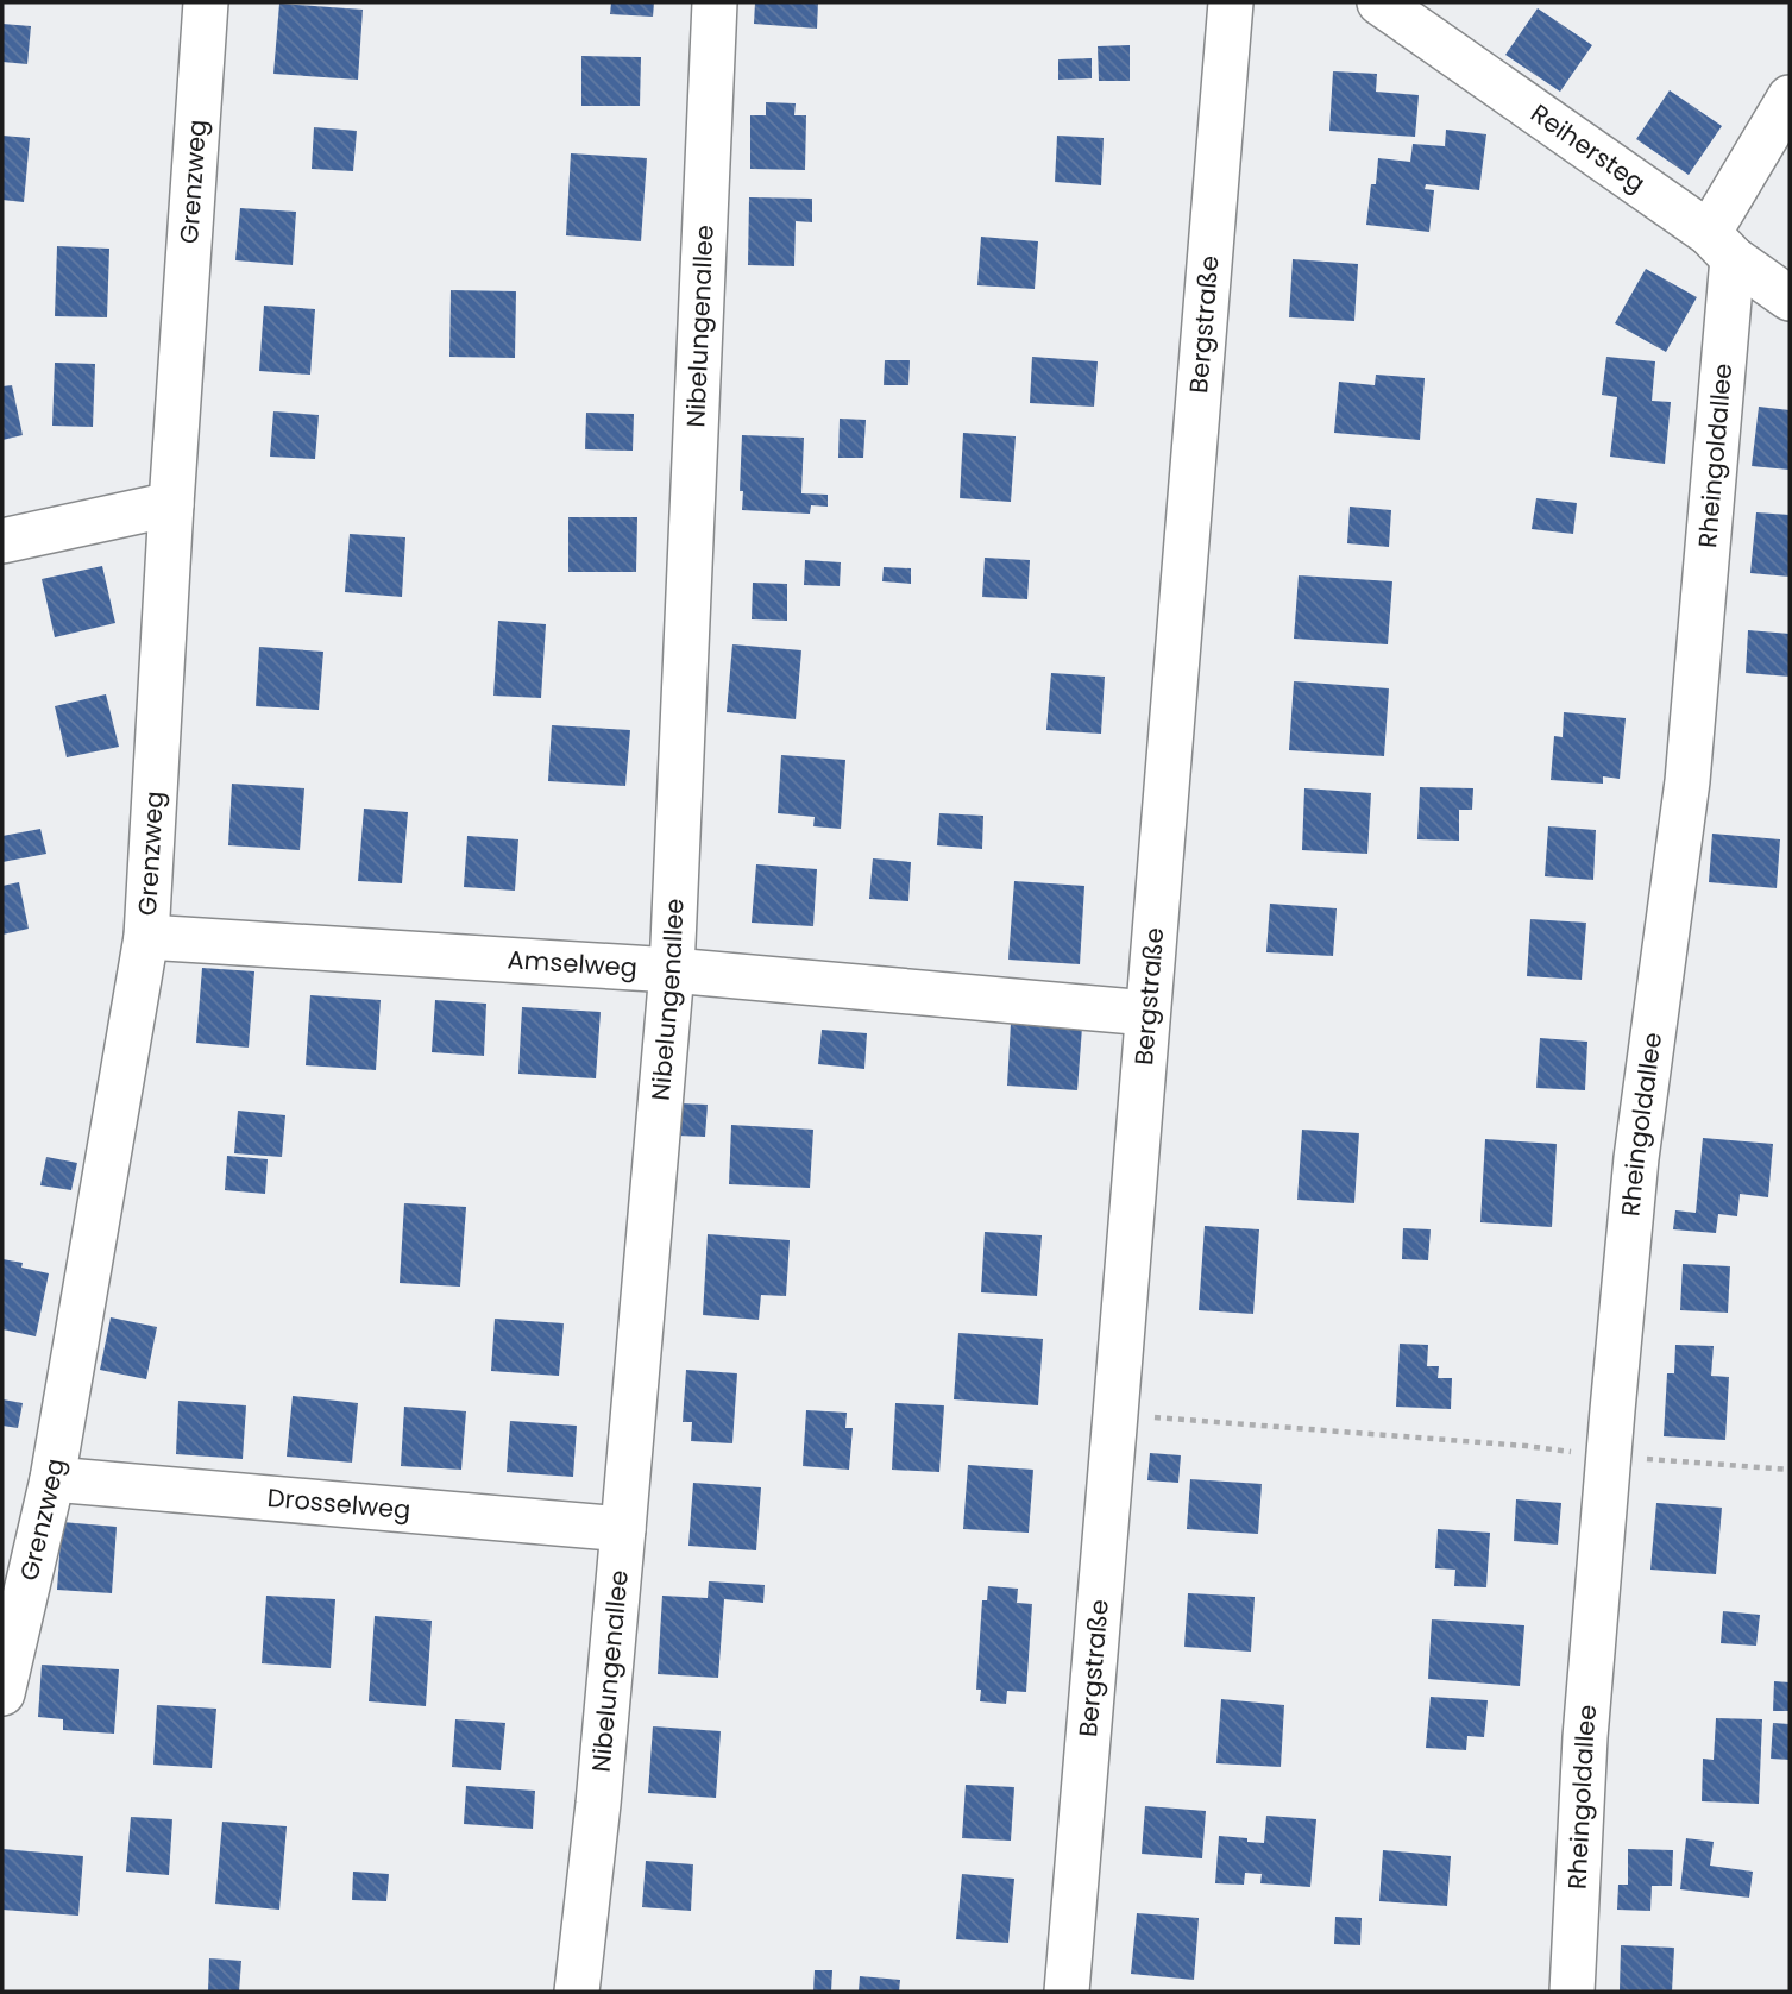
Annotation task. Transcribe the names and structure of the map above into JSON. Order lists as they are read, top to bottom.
{
  "streets": {
    "street": [
      "Reihersteg",
      "Grenzweg",
      "Nibelungenallee",
      "Bergstraße",
      "Rheingoldallee",
      "Amselweg",
      "Drosselweg"
    ]
  },
  "crossings": [
    ["Reihersteg", "Rheingoldallee"],
    ["Grenzweg", "Amselweg"],
    ["Grenzweg", "Drosselweg"],
    ["Nibelungenallee", "Amselweg"],
    ["Nibelungenallee", "Drosselweg"],
    ["Bergstraße", "Amselweg"]
  ]
}
